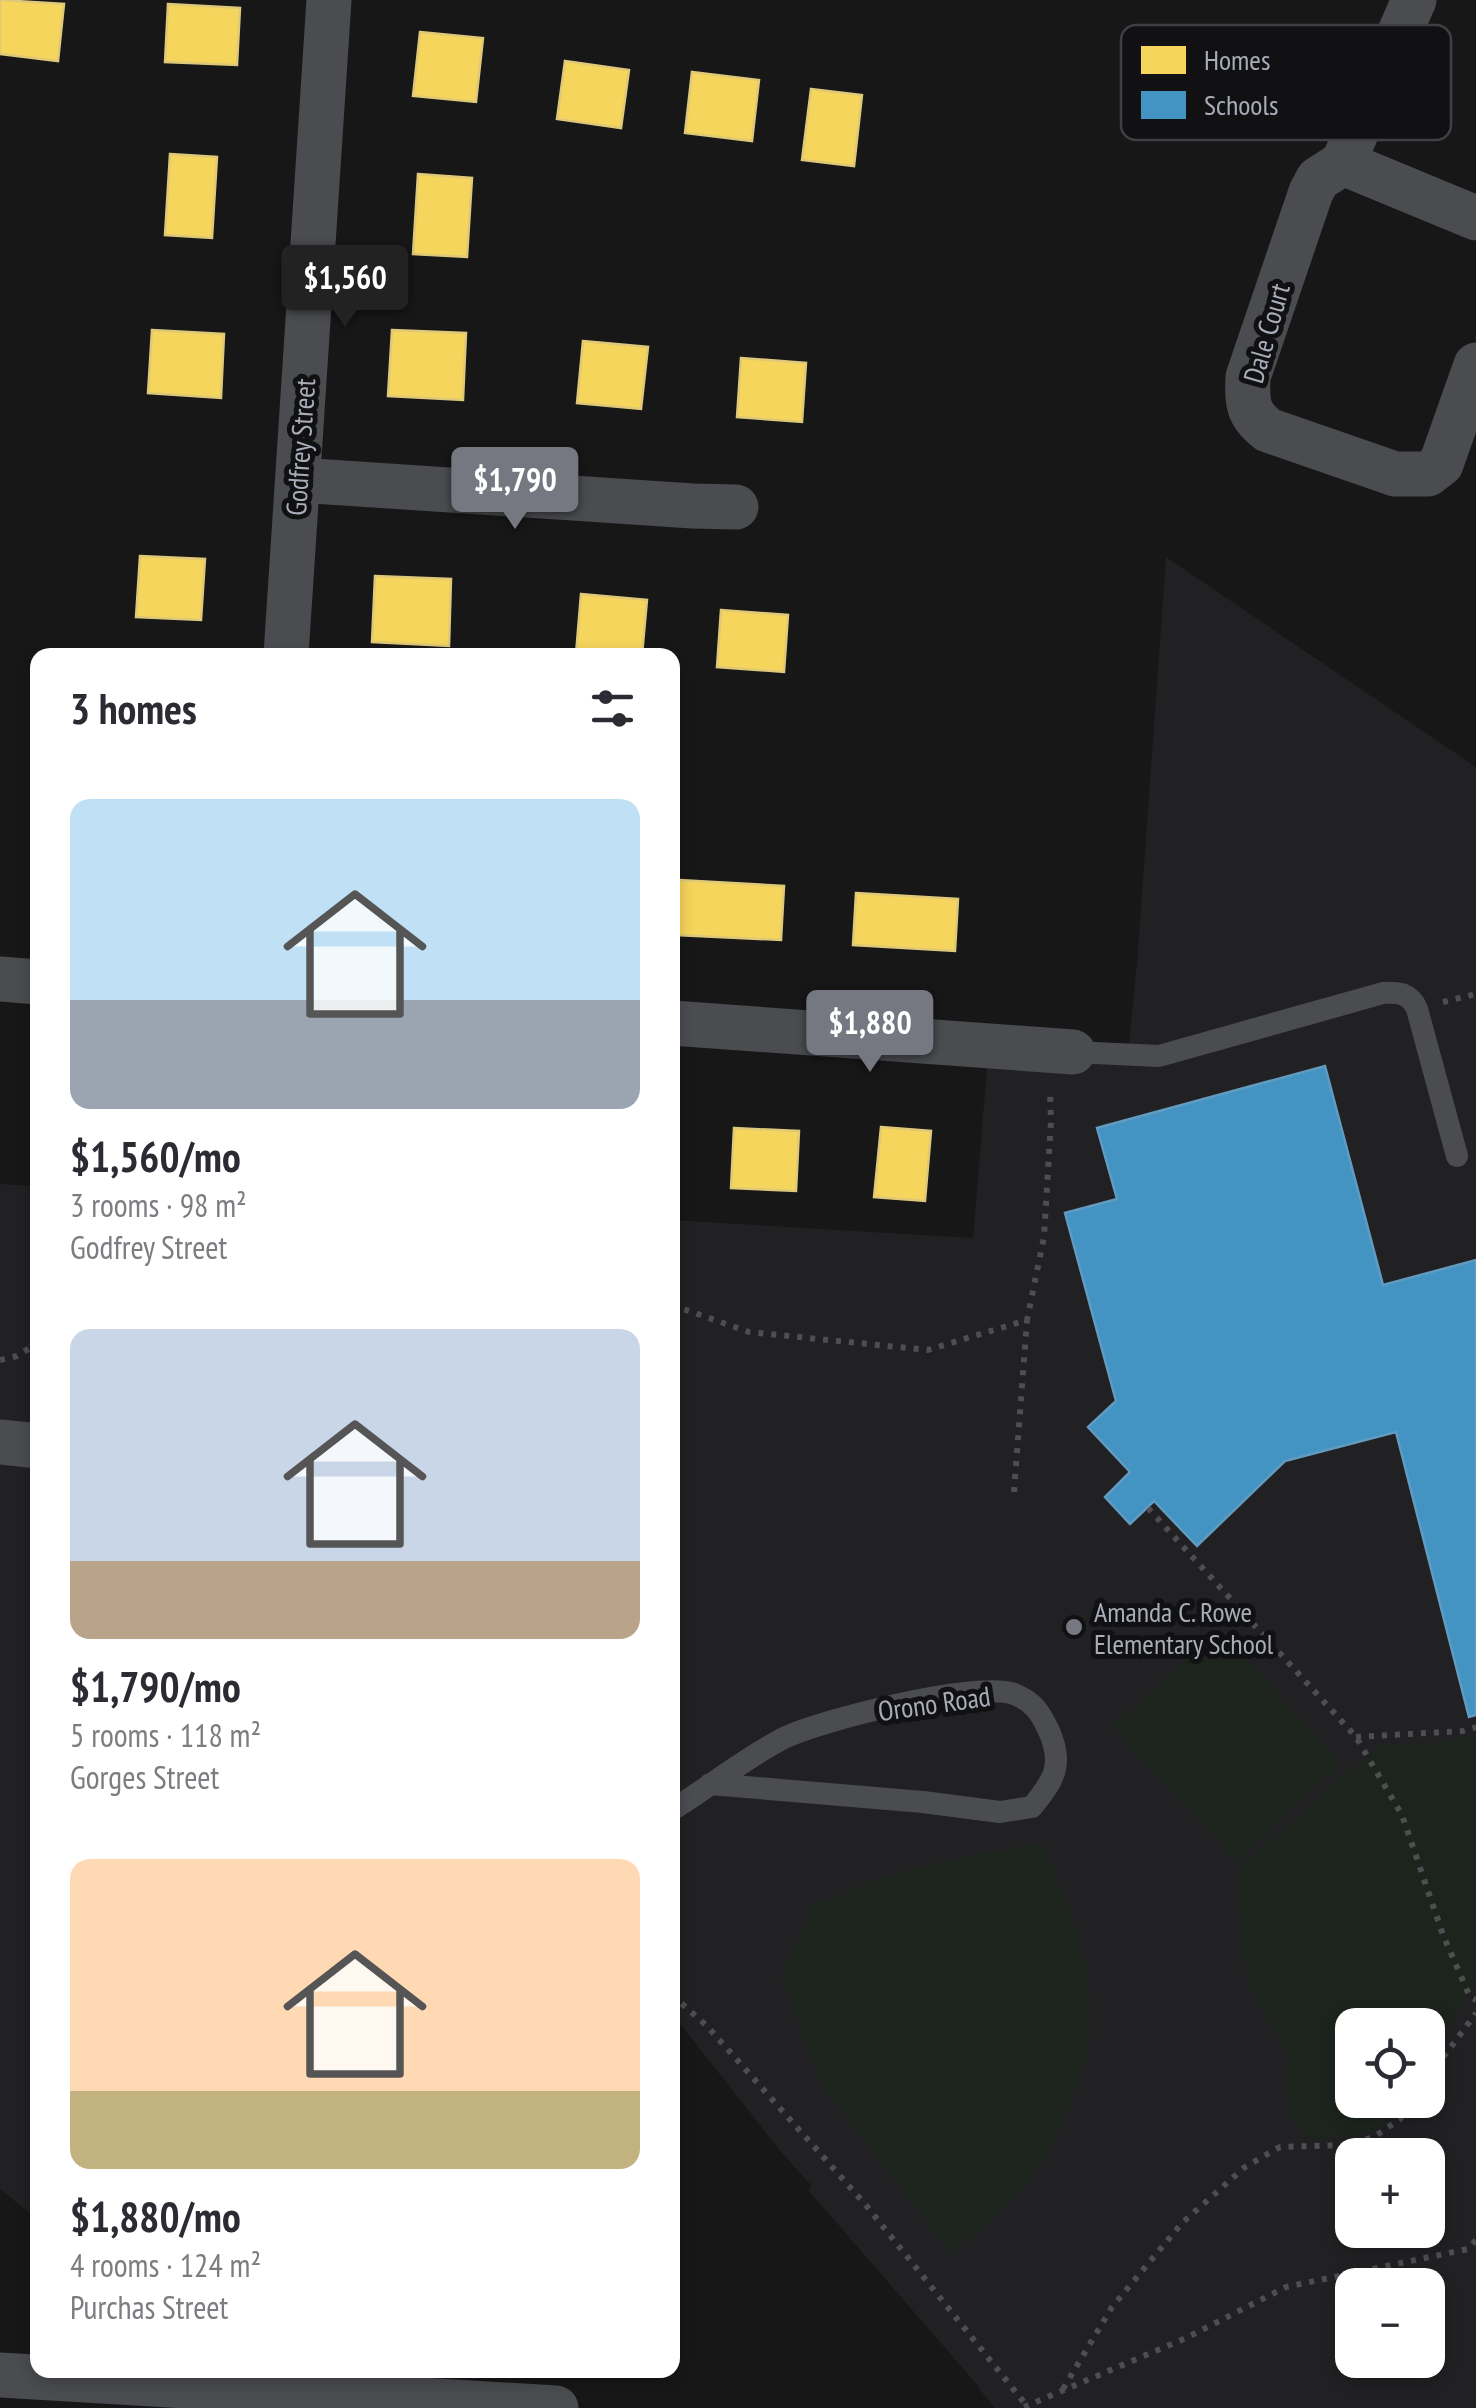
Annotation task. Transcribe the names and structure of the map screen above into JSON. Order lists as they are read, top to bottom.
{
  "streets": {
    "street": ["Dale Court", "Godfrey Street"],
    "lane": ["Orono Road"]
  },
  "places": ["Amanda C. Rowe Elementary School"],
  "legend": ["Homes", "Schools"],
  "page": {
    "price": ["$1,560", "$1,790", "$1,880"],
    "heading": "3 homes",
    "list": [
      {
        "name": "$1,560/mo",
        "note": "3 rooms · 98 m² · Godfrey Street"
      },
      {
        "name": "$1,790/mo",
        "note": "5 rooms · 118 m² · Gorges Street"
      },
      {
        "name": "$1,880/mo",
        "note": "4 rooms · 124 m² · Purchas Street"
      }
    ],
    "map_buttons": ["+", "−"]
  }
}
